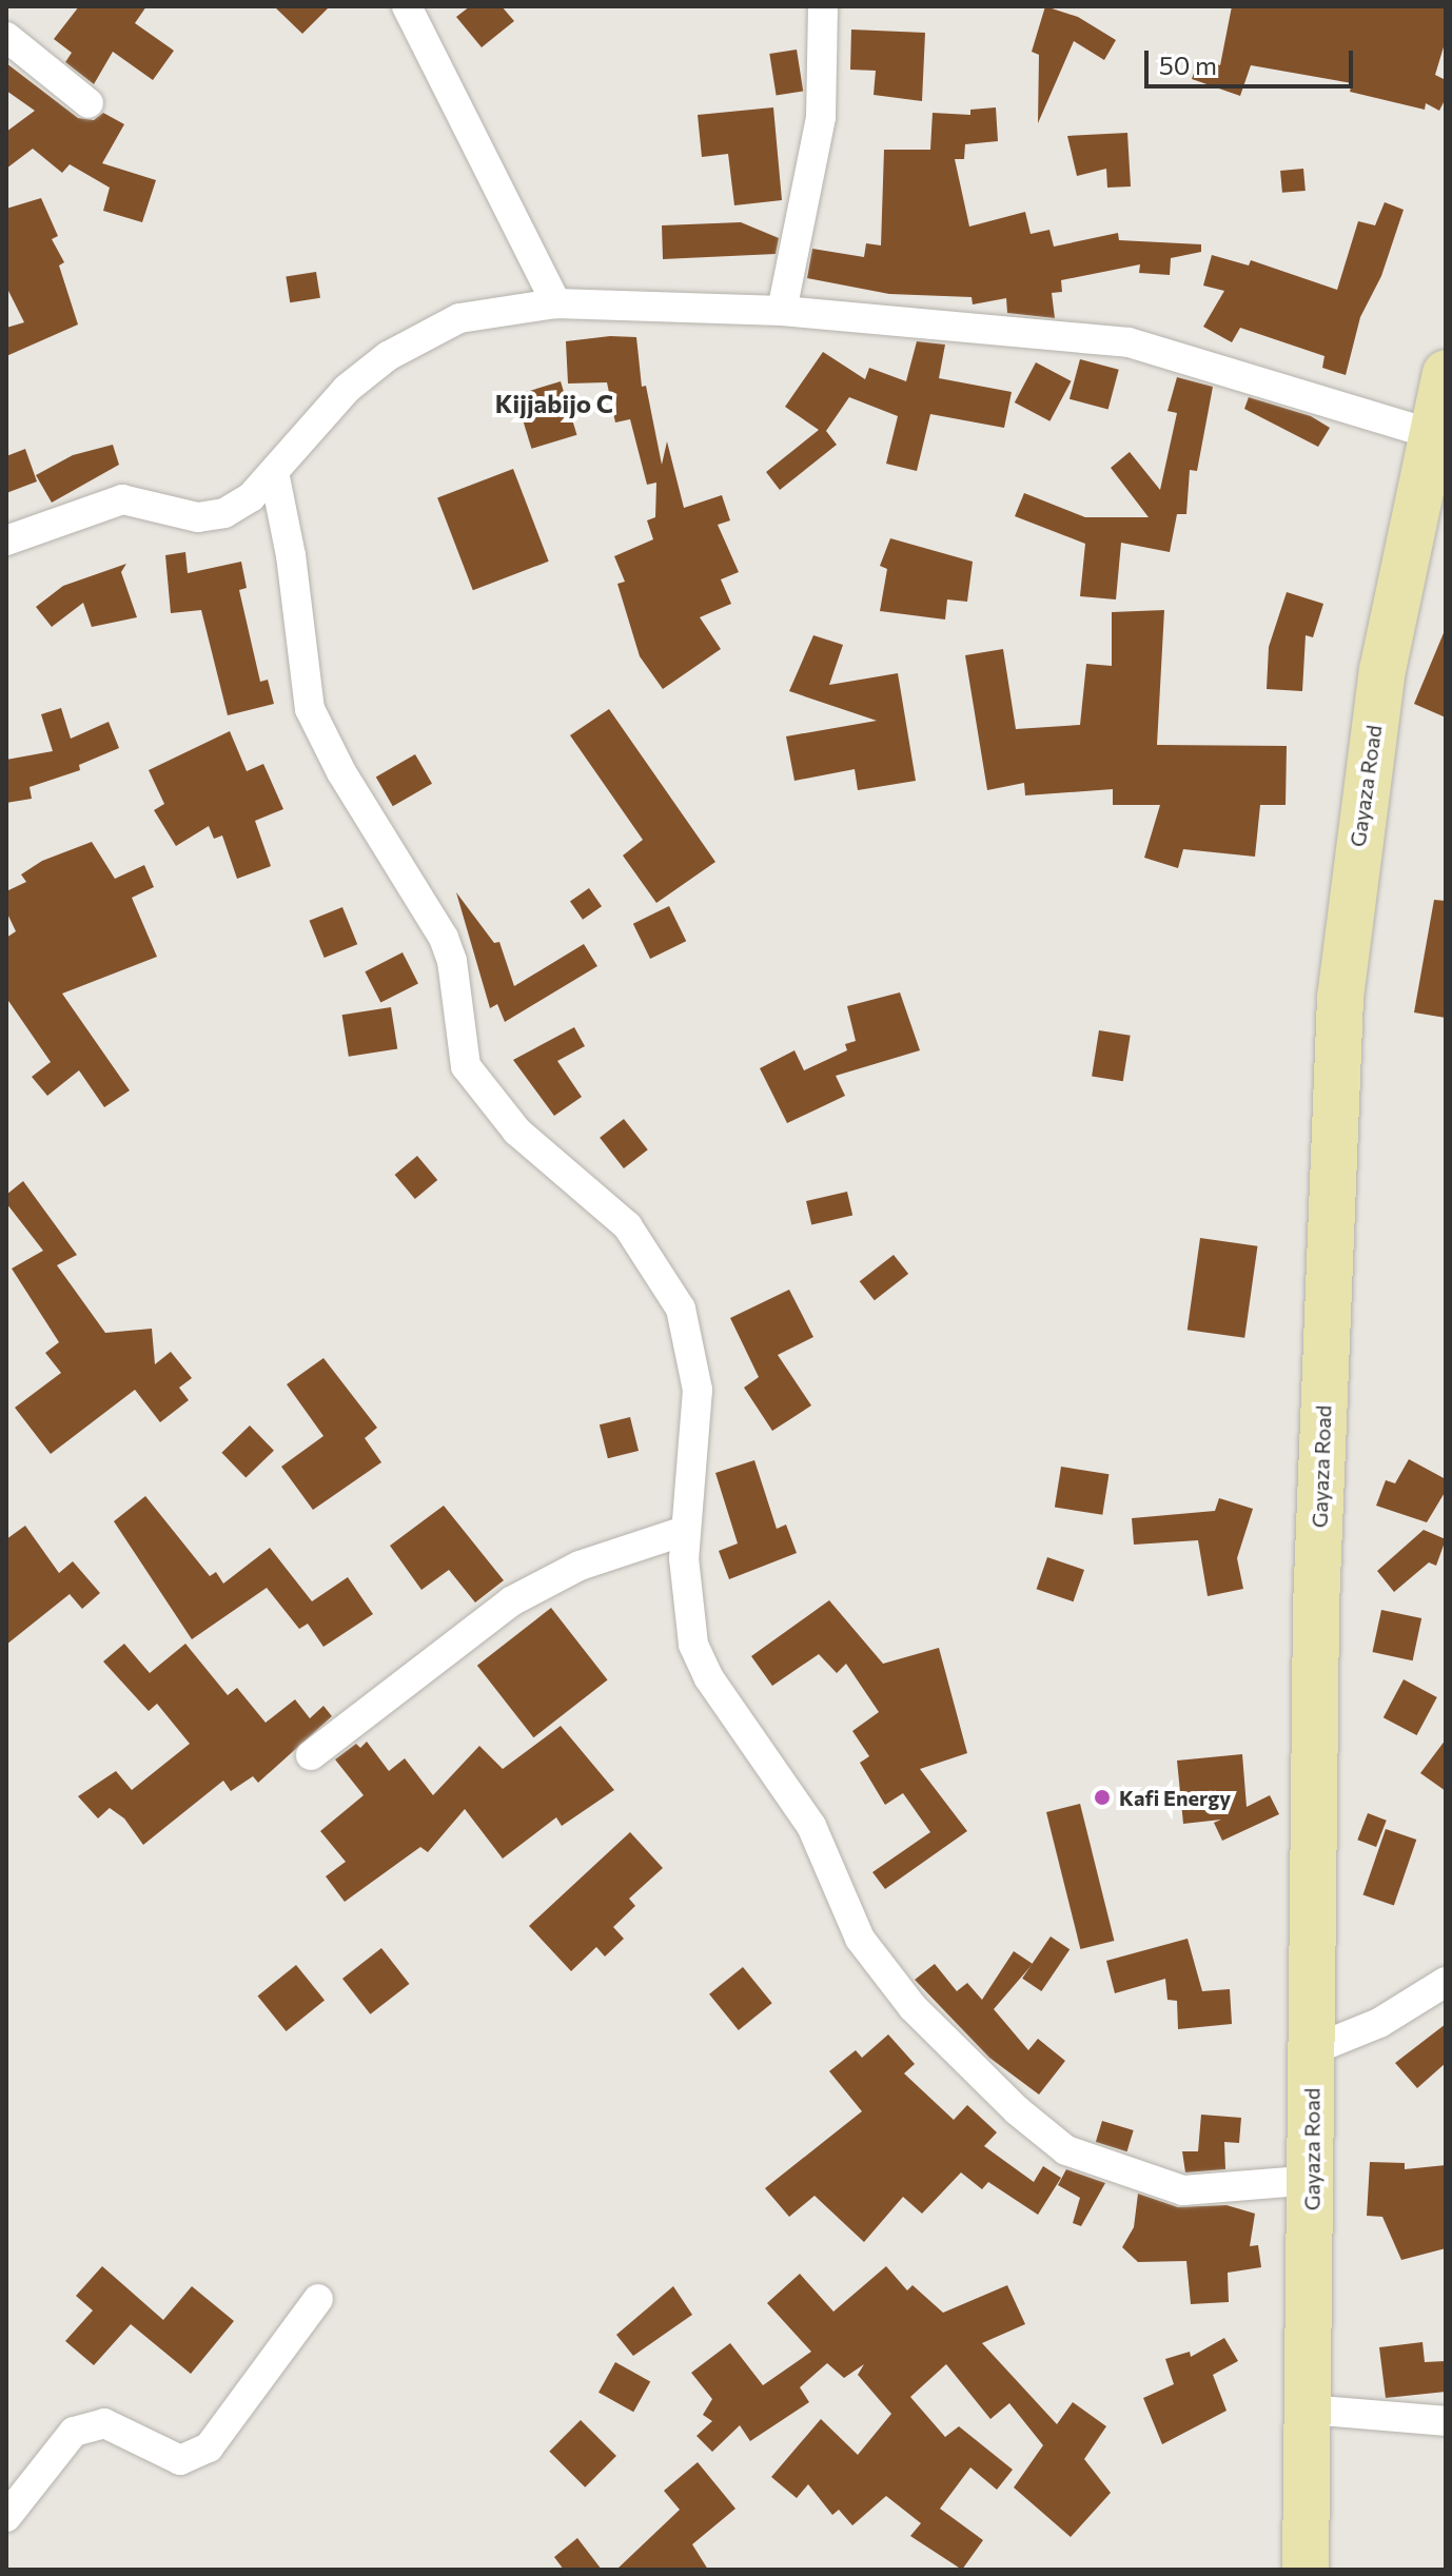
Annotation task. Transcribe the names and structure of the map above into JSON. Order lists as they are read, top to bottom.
{
  "streets": {
    "main road": ["Gayaza Road"]
  },
  "districts": ["Kijjabijo C"],
  "places": ["Kafi Energy"],
  "scale_bar": "50 m"
}
